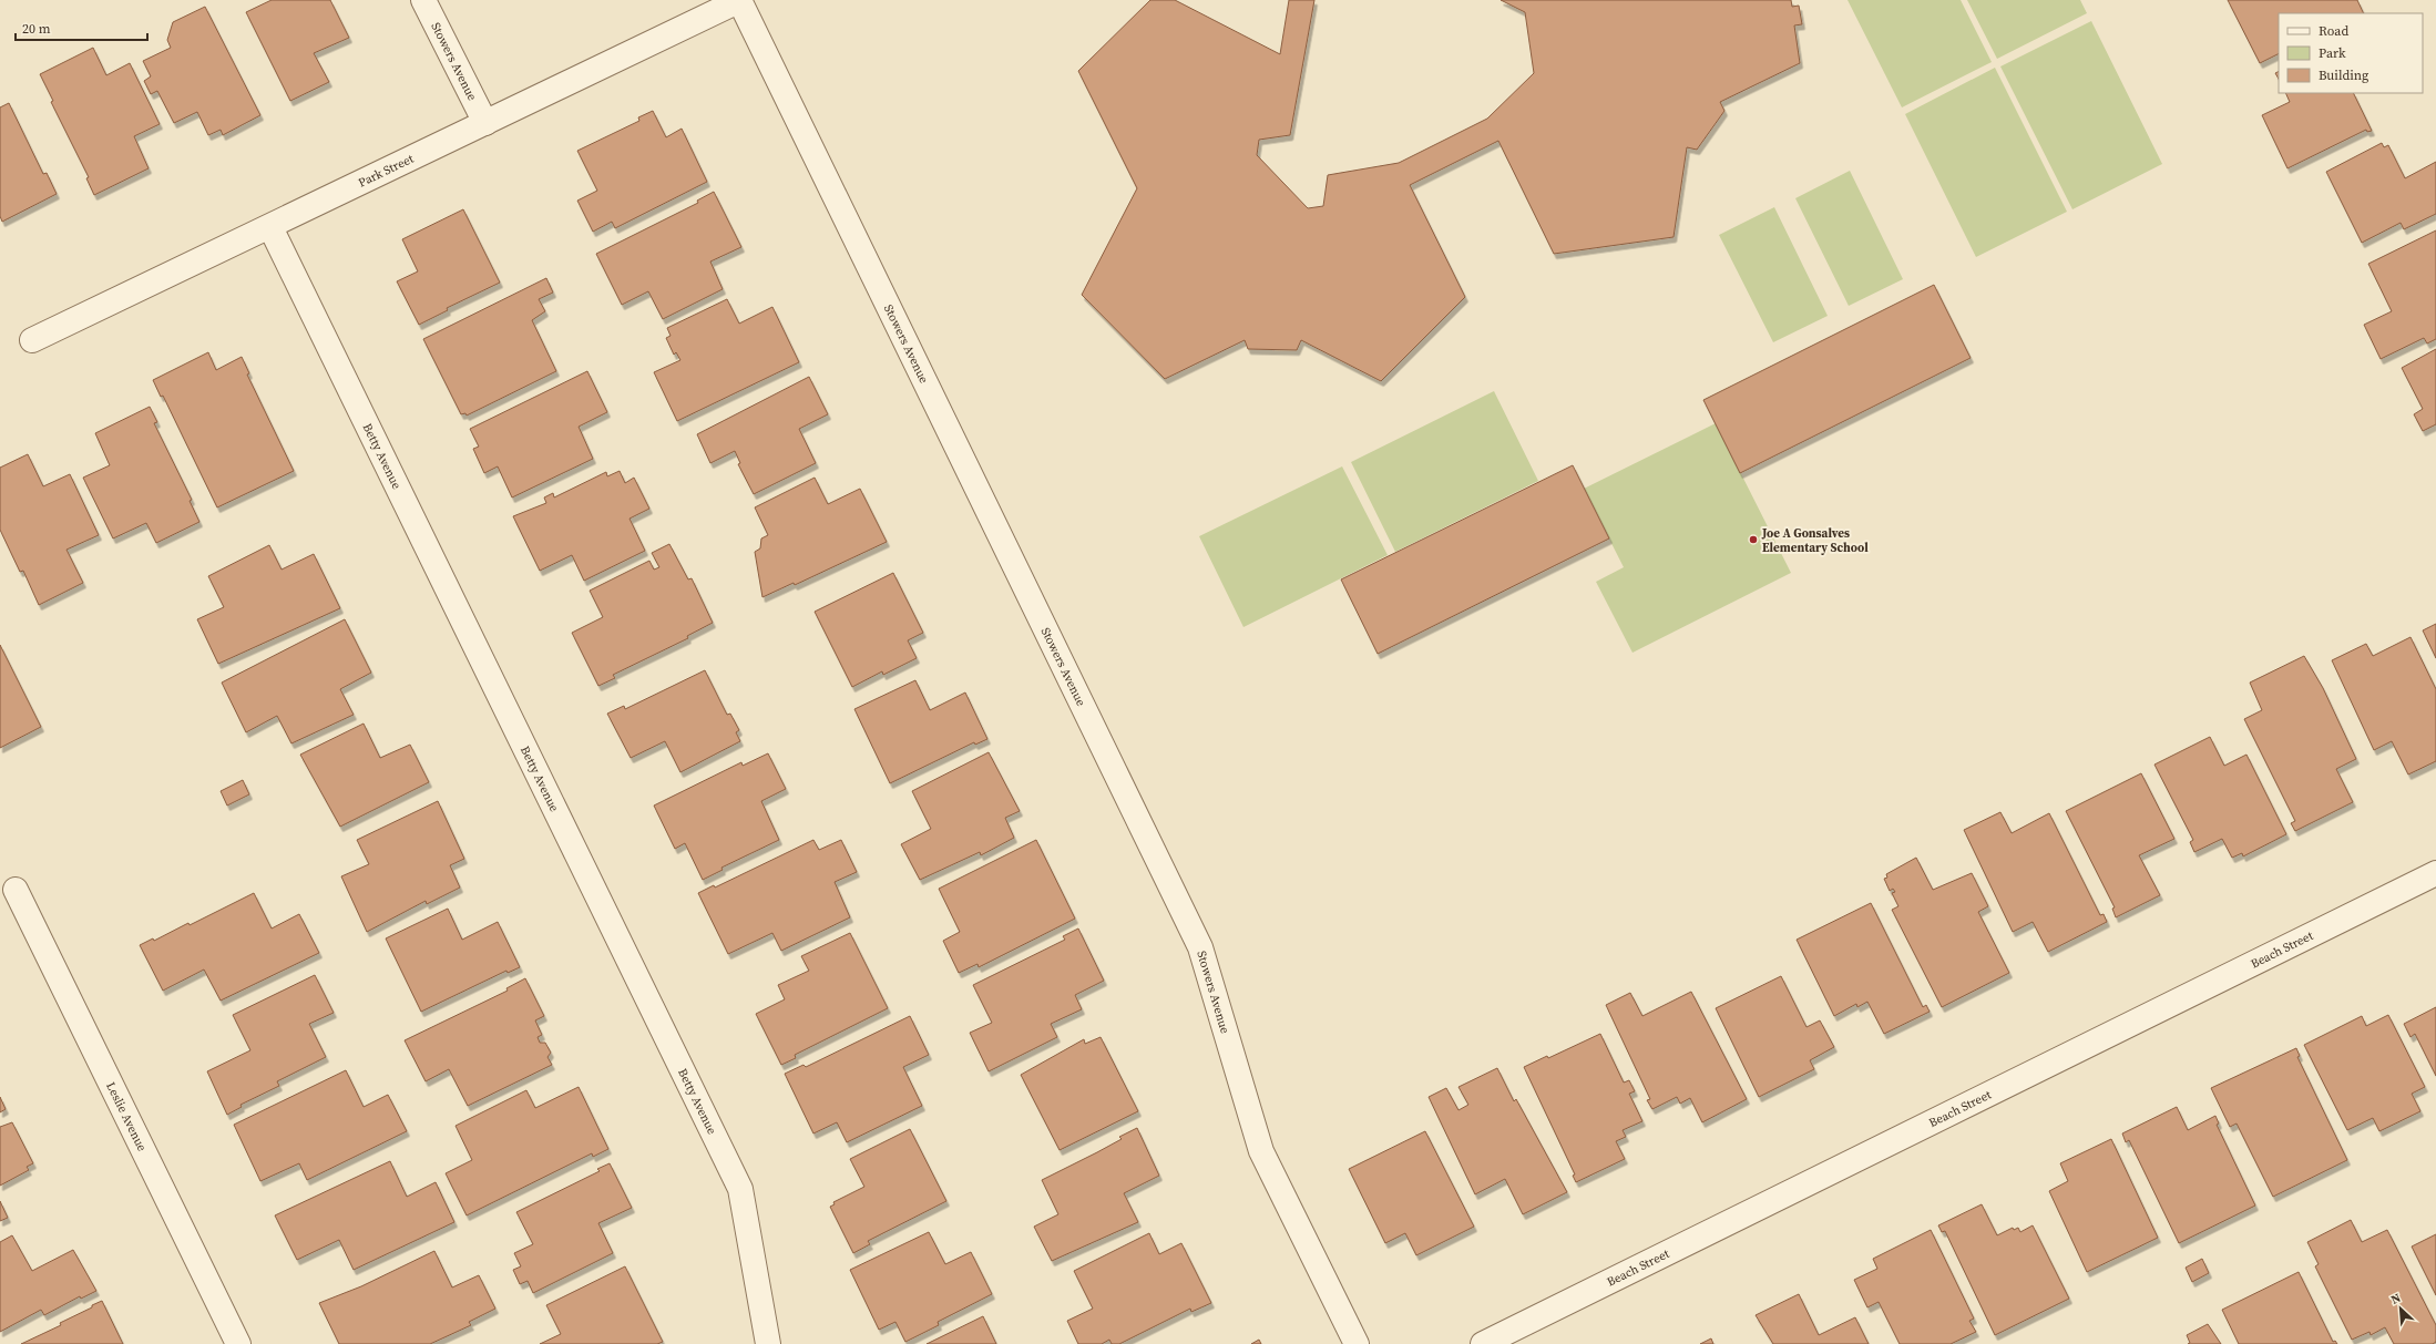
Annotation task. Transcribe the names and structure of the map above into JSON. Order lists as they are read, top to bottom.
{
  "streets": {
    "street": [
      "Stowers Avenue",
      "Park Street",
      "Betty Avenue",
      "Beach Street",
      "Leslie Avenue"
    ]
  },
  "crossings": [
    ["Stowers Avenue", "Park Street"],
    ["Park Street", "Betty Avenue"]
  ],
  "places": ["Joe A Gonsalves Elementary School"],
  "legend": ["Road", "Park", "Building"],
  "scale_bar": "20 m",
  "north": "top left"
}
